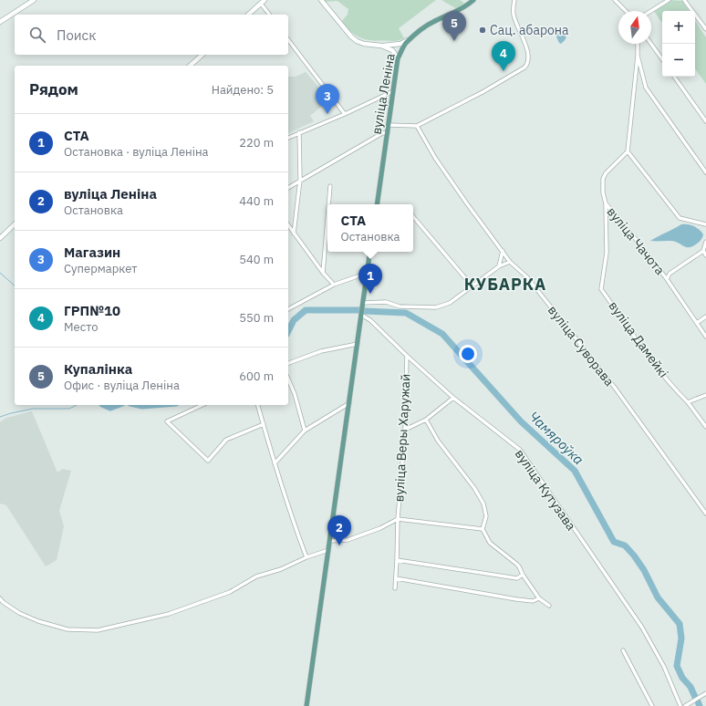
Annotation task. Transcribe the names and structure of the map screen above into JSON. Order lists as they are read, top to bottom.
{
  "streets": {
    "main road": ["вуліца Леніна"],
    "street": [
      "вуліца Чачота",
      "вуліца Дамейкі",
      "вуліца Суворава",
      "вуліца Веры Харужай",
      "вуліца Кутузава"
    ]
  },
  "crossings": [
    ["вуліца Чачота", "вуліца Дамейкі"],
    ["вуліца Веры Харужай", "вуліца Кутузава"]
  ],
  "districts": ["КУБАРКА"],
  "water": ["Чамяроўка"],
  "places": ["Сац. абарона"],
  "north": "top",
  "page": {
    "map_buttons": ["+", "−"],
    "pins": [
      "5",
      "4",
      "3",
      "1",
      "2"
    ],
    "search": "Поиск",
    "heading": ["Рядом", "Найдено: 5"],
    "list": [
      {
        "mark": "1",
        "name": "СТА",
        "note": "Остановка · вуліца Леніна",
        "value": "220 m"
      },
      {
        "mark": "2",
        "name": "вуліца Леніна",
        "note": "Остановка",
        "value": "440 m"
      },
      {
        "mark": "3",
        "name": "Магазин",
        "note": "Супермаркет",
        "value": "540 m"
      },
      {
        "mark": "4",
        "name": "ГРП№10",
        "note": "Место",
        "value": "550 m"
      },
      {
        "mark": "5",
        "name": "Купалінка",
        "note": "Офис · вуліца Леніна",
        "value": "600 m"
      }
    ],
    "popup": ["СТА", "Остановка"]
  }
}
